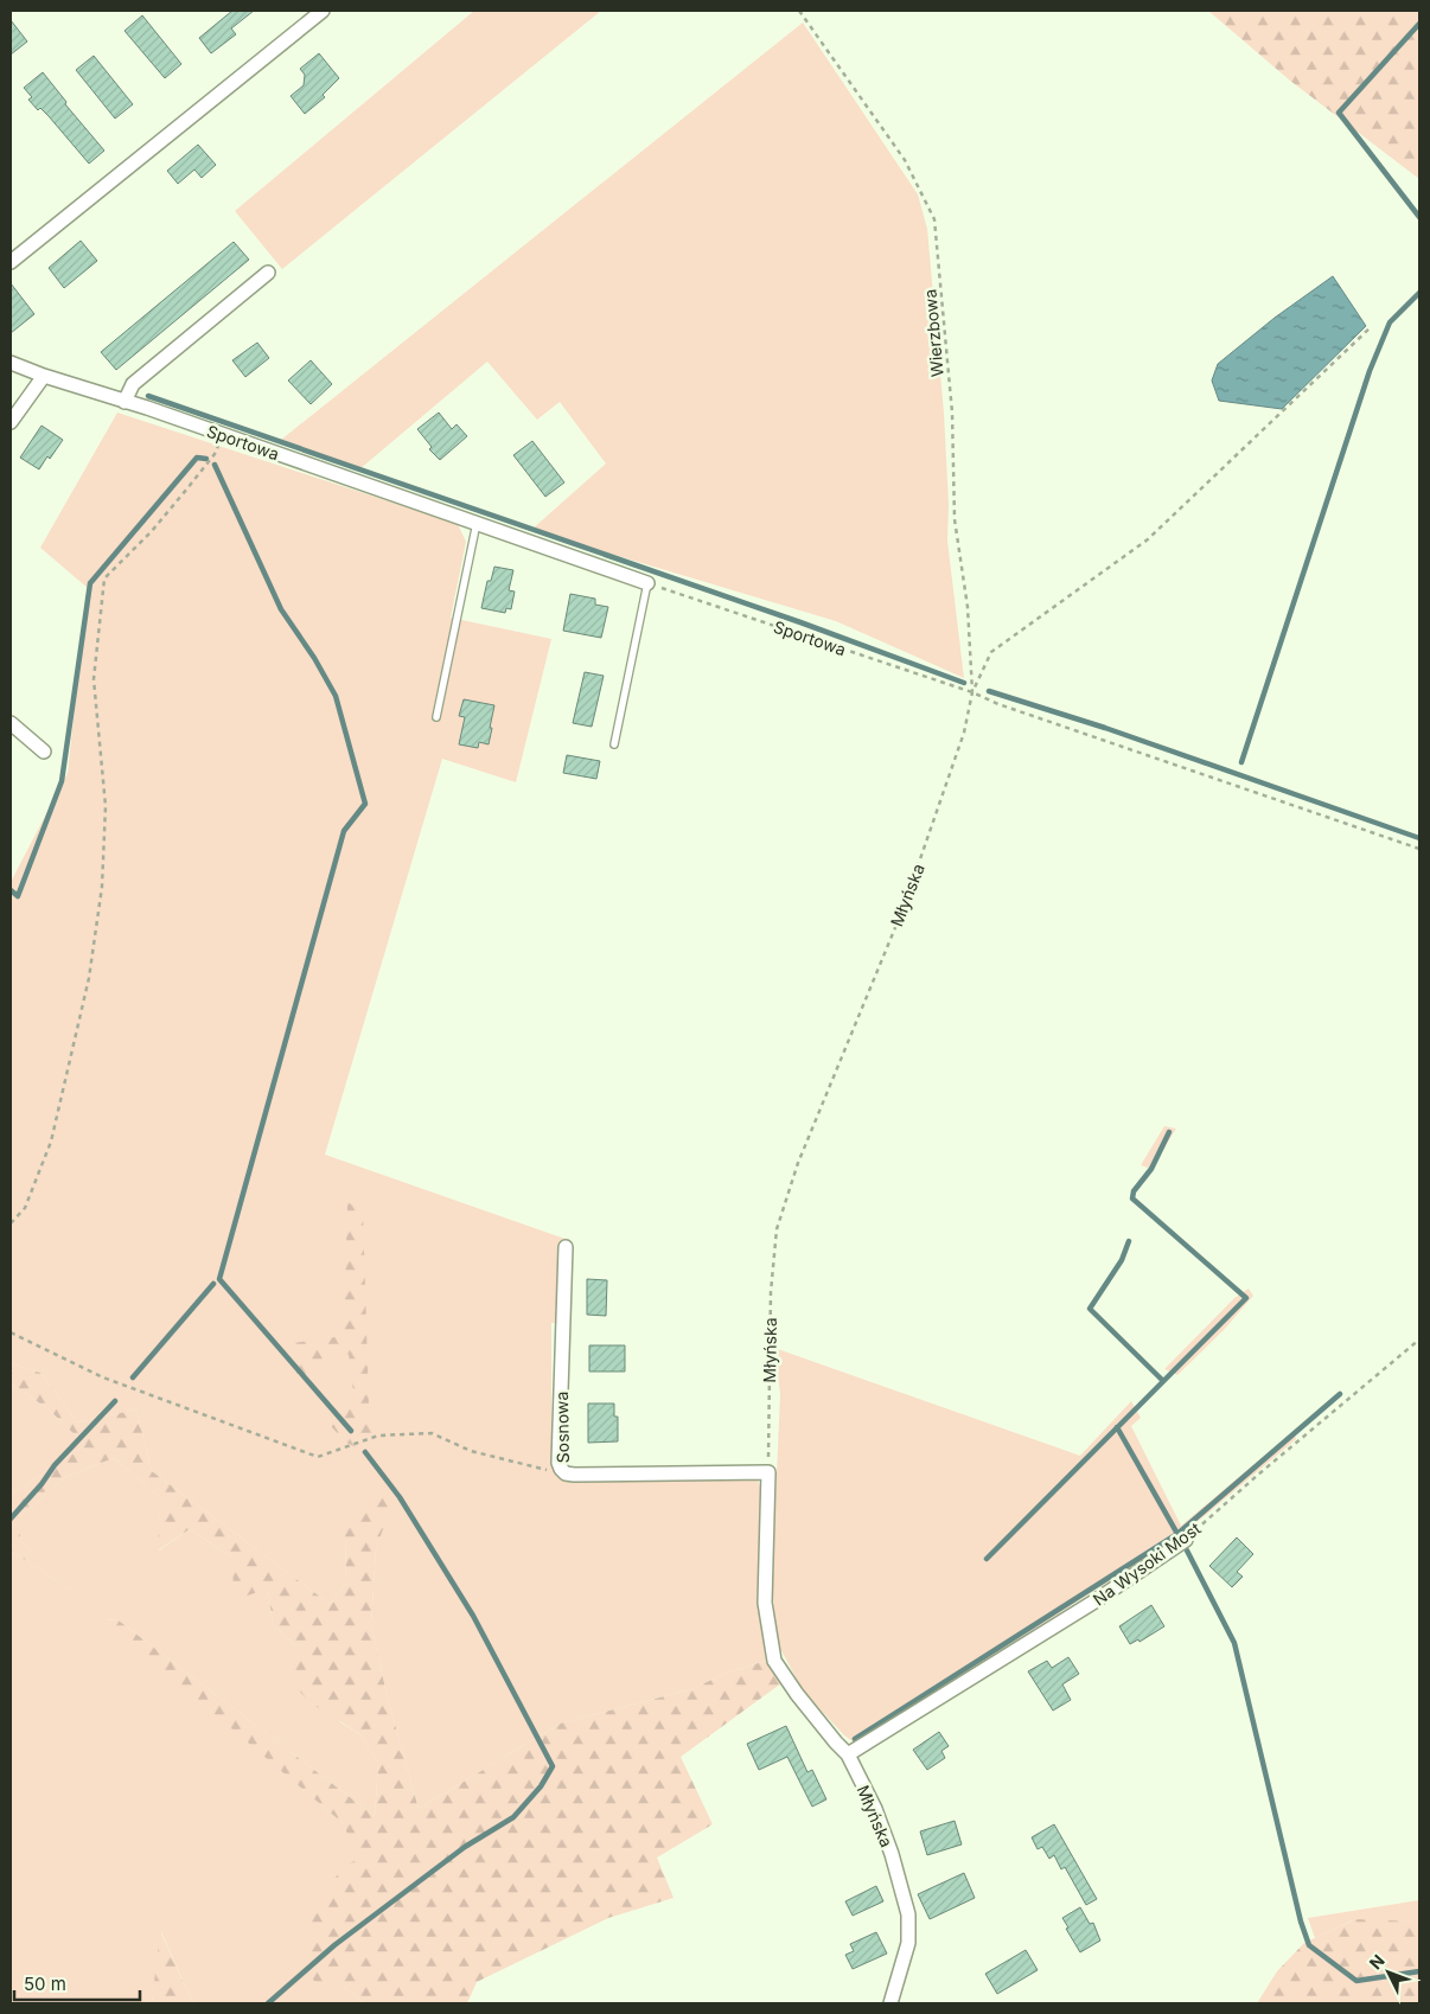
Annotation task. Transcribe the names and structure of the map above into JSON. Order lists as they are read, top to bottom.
{
  "streets": {
    "street": [
      "Sportowa",
      "Młyńska",
      "Sosnowa",
      "Na Wysoki Most"
    ],
    "path": ["Wierzbowa"]
  },
  "crossings": [
    ["Wierzbowa", "Sportowa"],
    ["Wierzbowa", "Młyńska"],
    ["Sportowa", "Młyńska"],
    ["Młyńska", "Sosnowa"],
    ["Młyńska", "Na Wysoki Most"]
  ],
  "scale_bar": "50 m",
  "north": "top left"
}
